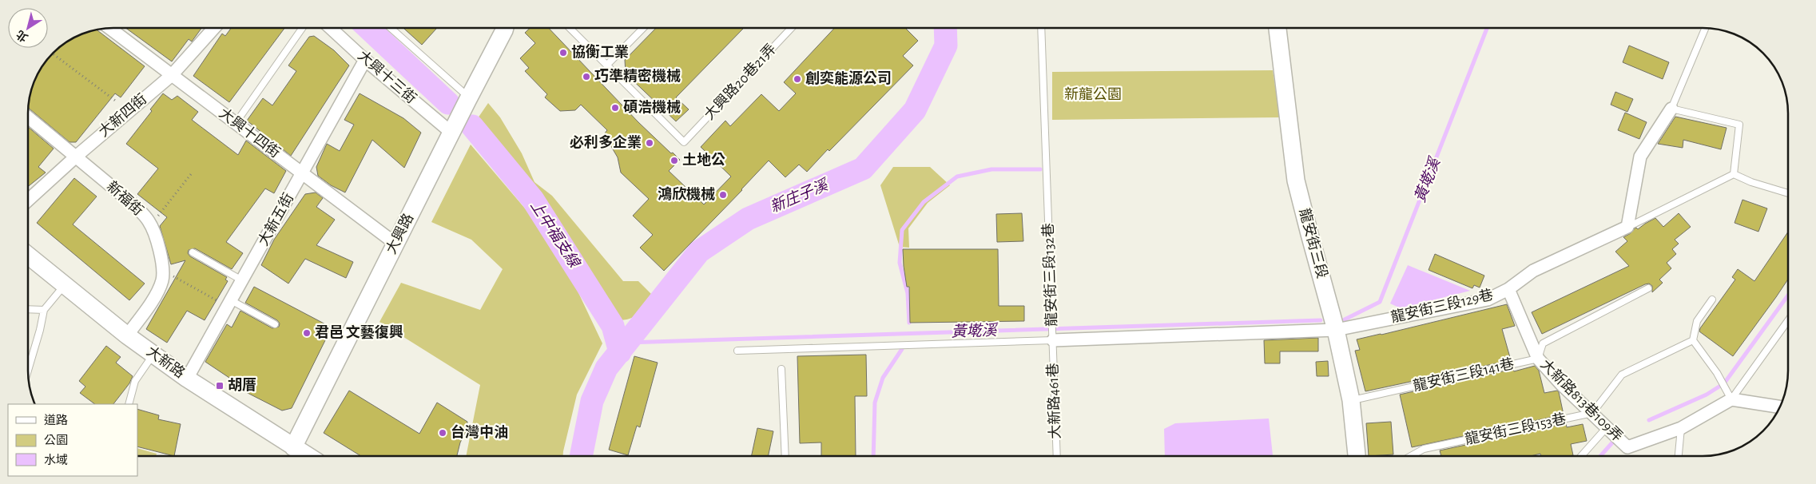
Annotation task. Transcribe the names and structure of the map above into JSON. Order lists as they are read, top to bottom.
{
  "streets": {
    "street": [
      "大興十三街",
      "大新四街",
      "大興十四街",
      "新福街",
      "大新五街",
      "大興路",
      "龍安街三段",
      "龍安街三段132巷",
      "龍安街三段129巷",
      "大新路",
      "大新路813巷109弄"
    ],
    "lane": [
      "大興路20巷21弄",
      "龍安街三段141巷",
      "大新路461巷",
      "龍安街三段153巷"
    ]
  },
  "crossings": [
    ["大興十三街", "大新五街"],
    ["大興十三街", "大興路"],
    ["大新四街", "大興十四街"],
    ["大新四街", "新福街"],
    ["大興十四街", "大新五街"],
    ["大興十四街", "大興路"],
    ["新福街", "大新路"],
    ["大新五街", "大新路"],
    ["大興路", "大新路"],
    ["龍安街三段", "龍安街三段132巷"],
    ["龍安街三段", "龍安街三段129巷"],
    ["龍安街三段", "龍安街三段141巷"],
    ["龍安街三段132巷", "龍安街三段129巷"],
    ["龍安街三段132巷", "大新路461巷"],
    ["龍安街三段129巷", "大新路813巷109弄"],
    ["龍安街三段141巷", "大新路813巷109弄"],
    ["大新路813巷109弄", "龍安街三段153巷"]
  ],
  "water": ["黃墘溪", "新庄子溪", "上中福支線"],
  "parks": ["新龍公園"],
  "places": {
    "other": [
      "協衡工業",
      "巧準精密機械",
      "創奕能源公司",
      "碩浩機械",
      "必利多企業",
      "土地公",
      "鴻欣機械",
      "君邑 文藝復興",
      "台灣中油"
    ],
    "transit": ["胡厝"]
  },
  "legend": ["道路", "公園", "水域"],
  "north": "bottom left"
}
